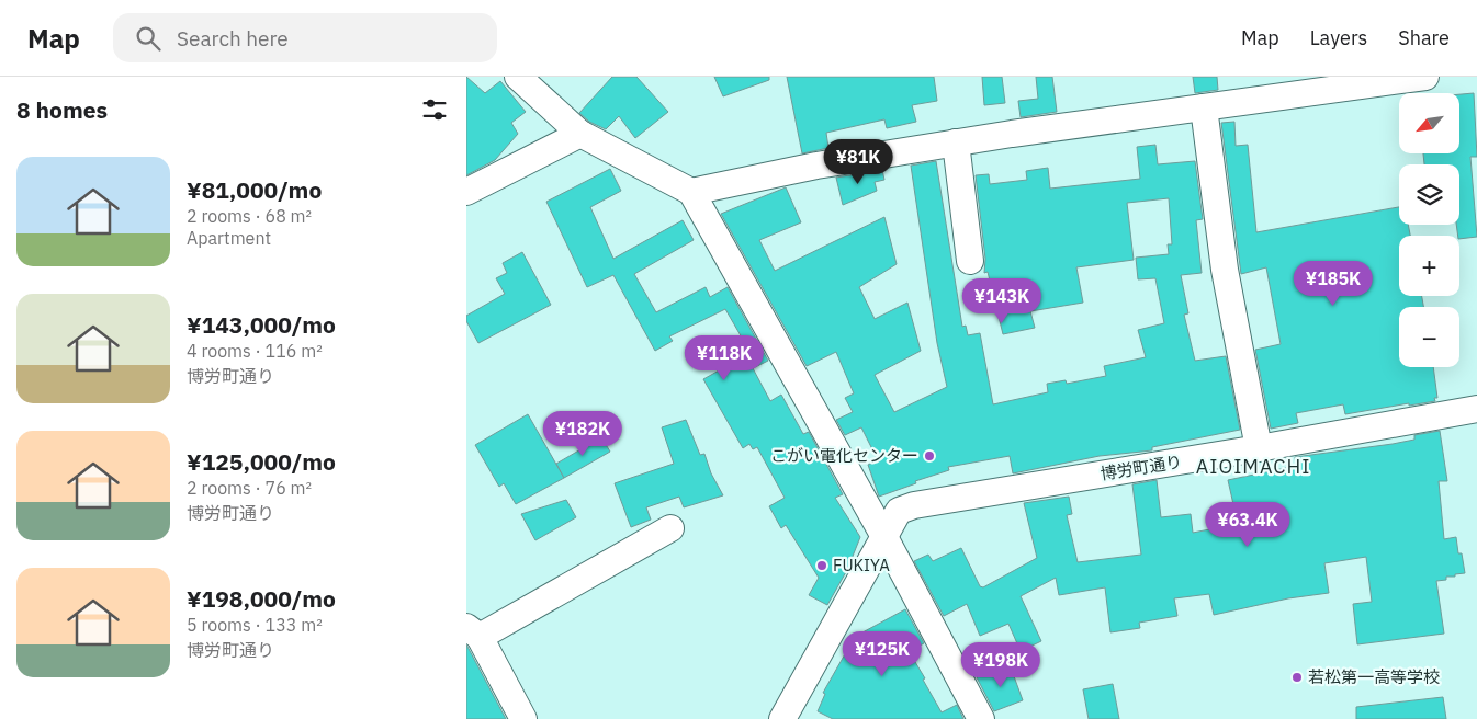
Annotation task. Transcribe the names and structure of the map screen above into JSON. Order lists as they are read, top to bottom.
{
  "streets": {
    "street": ["博労町通り"]
  },
  "districts": ["AIOIMACHI"],
  "places": ["こがい電化センター", "FUKIYA", "若松第一高等学校"],
  "north": "bottom left",
  "page": {
    "header": "Map",
    "search": "Search here",
    "nav": ["Map", "Layers", "Share"],
    "heading": "8 homes",
    "map_buttons": ["+", "−"],
    "price": [
      "¥81K",
      "¥185K",
      "¥143K",
      "¥118K",
      "¥182K",
      "¥63.4K",
      "¥125K",
      "¥198K"
    ],
    "list": [
      {
        "name": "¥81,000/mo",
        "note": "2 rooms · 68 m² · Apartment"
      },
      {
        "name": "¥143,000/mo",
        "note": "4 rooms · 116 m² · 博労町通り"
      },
      {
        "name": "¥125,000/mo",
        "note": "2 rooms · 76 m² · 博労町通り"
      },
      {
        "name": "¥198,000/mo",
        "note": "5 rooms · 133 m² · 博労町通り"
      }
    ]
  }
}
